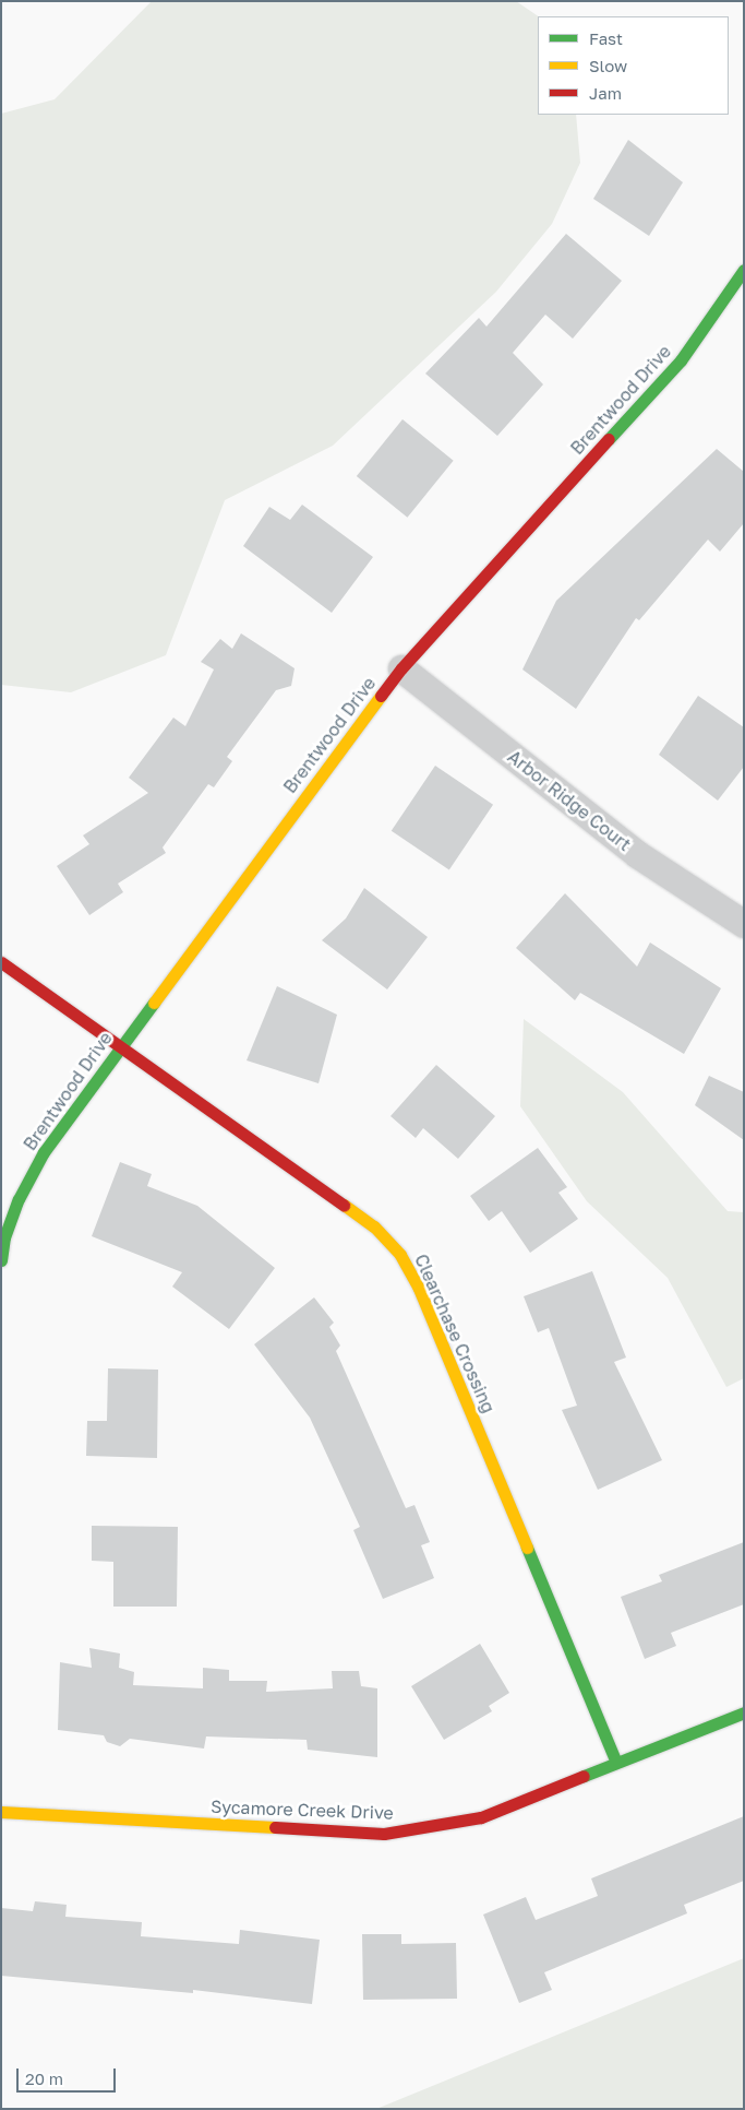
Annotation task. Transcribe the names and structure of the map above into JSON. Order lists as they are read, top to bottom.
{
  "streets": {
    "street": [
      "Brentwood Drive",
      "Arbor Ridge Court",
      "Clearchase Crossing",
      "Sycamore Creek Drive"
    ]
  },
  "crossings": [
    ["Brentwood Drive", "Arbor Ridge Court"],
    ["Brentwood Drive", "Clearchase Crossing"],
    ["Clearchase Crossing", "Sycamore Creek Drive"]
  ],
  "legend": ["Fast", "Slow", "Jam"],
  "scale_bar": "20 m"
}
